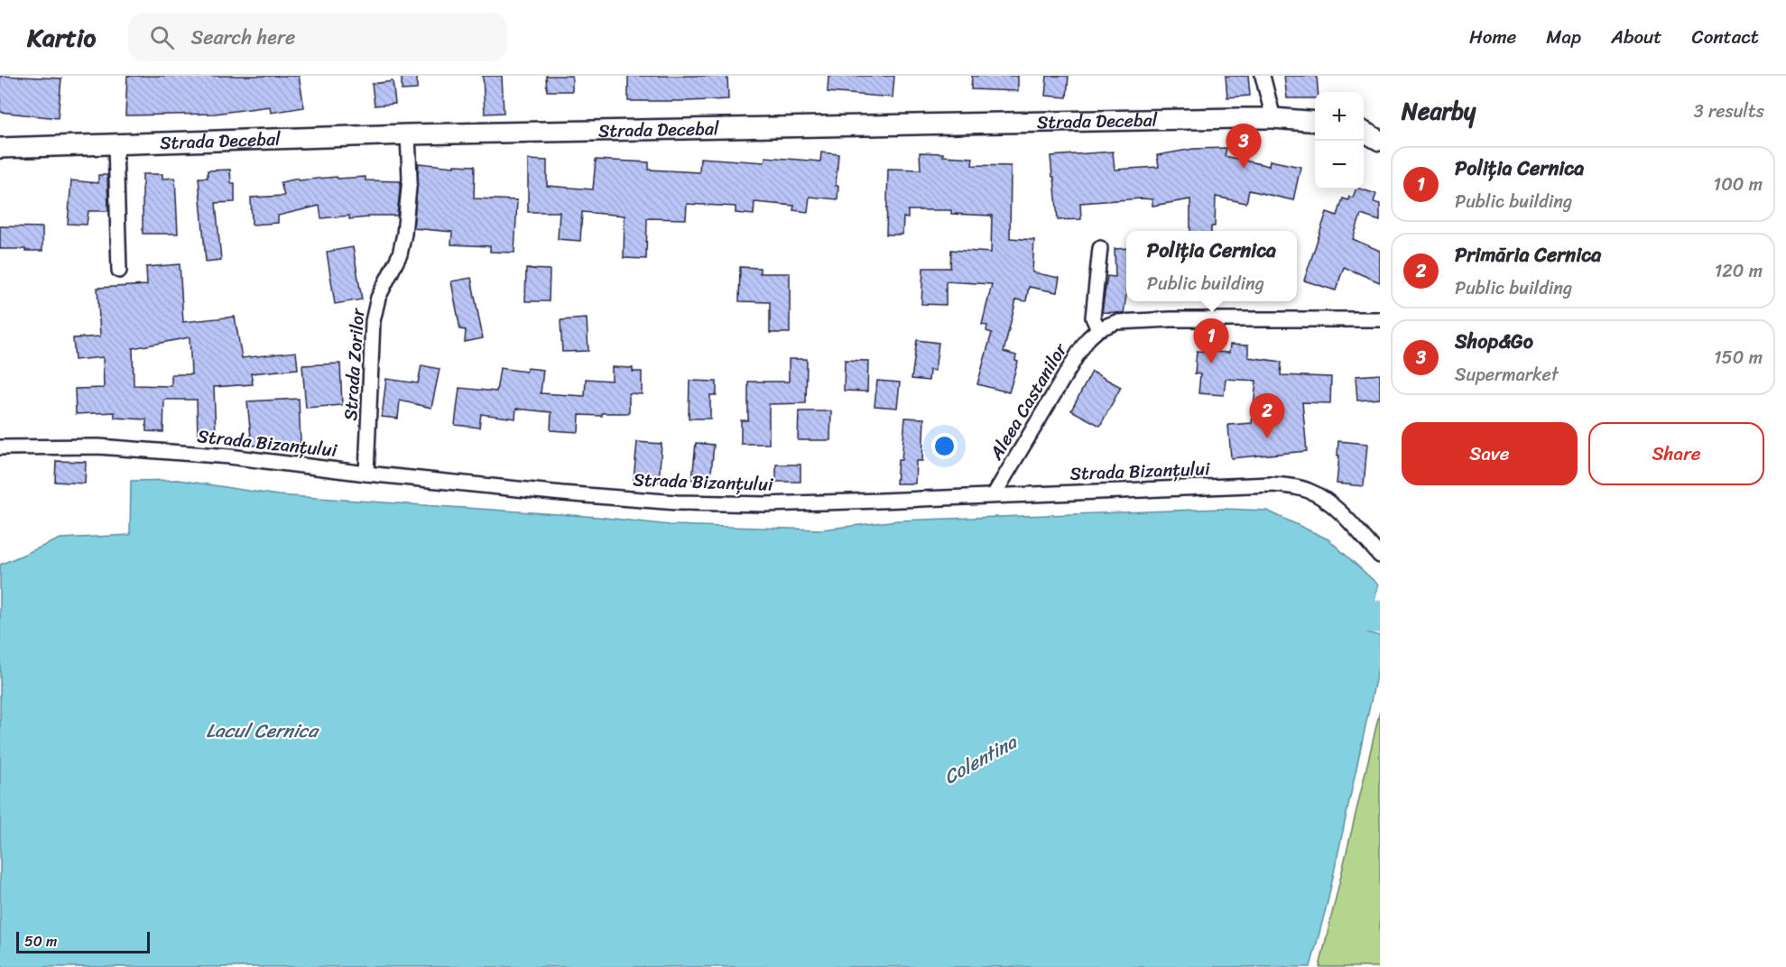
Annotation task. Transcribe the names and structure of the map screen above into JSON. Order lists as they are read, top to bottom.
{
  "streets": {
    "main road": ["Strada Decebal"],
    "street": ["Strada Zorilor", "Aleea Castanilor", "Strada Bizanțului"]
  },
  "crossings": [
    ["Strada Decebal", "Strada Zorilor"],
    ["Strada Zorilor", "Strada Bizanțului"],
    ["Aleea Castanilor", "Strada Bizanțului"]
  ],
  "water": ["Lacul Cernica", "Colentina"],
  "scale_bar": "50 m",
  "page": {
    "header": "Kartio",
    "search": "Search here",
    "nav": [
      "Home",
      "Map",
      "About",
      "Contact"
    ],
    "heading": ["Nearby", "3 results"],
    "map_buttons": ["+", "−"],
    "pins": ["3", "1", "2"],
    "list": [
      {
        "mark": "1",
        "name": "Poliția Cernica",
        "note": "Public building",
        "value": "100 m"
      },
      {
        "mark": "2",
        "name": "Primăria Cernica",
        "note": "Public building",
        "value": "120 m"
      },
      {
        "mark": "3",
        "name": "Shop&Go",
        "note": "Supermarket",
        "value": "150 m"
      }
    ],
    "popup": ["Poliția Cernica", "Public building"],
    "buttons": ["Save", "Share"],
    "scale": "50 m"
  }
}
